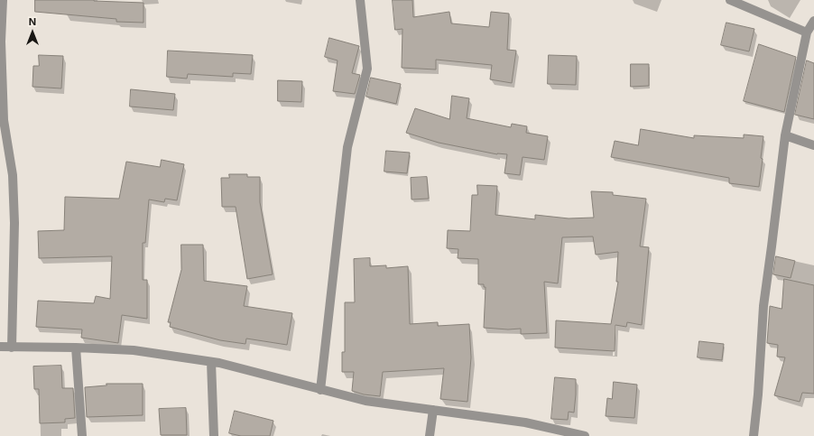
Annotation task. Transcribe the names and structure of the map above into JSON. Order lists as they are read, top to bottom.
{
  "north": "top"
}
